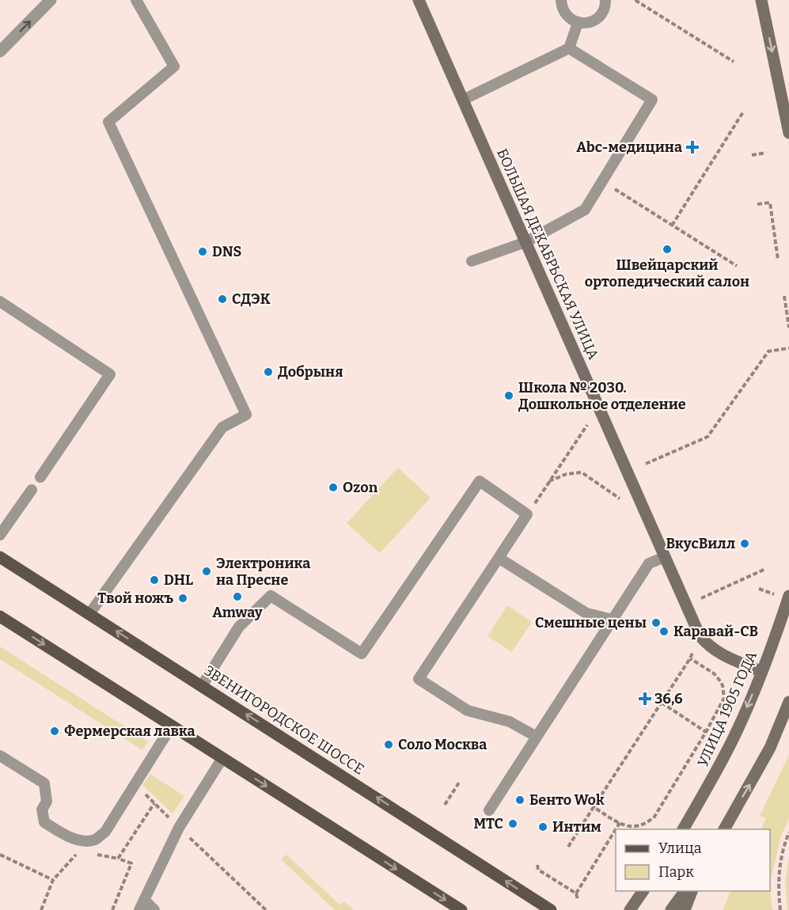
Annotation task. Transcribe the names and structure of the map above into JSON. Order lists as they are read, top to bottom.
{
  "streets": {
    "main road": ["ЗВЕНИГОРОДСКОЕ ШОССЕ"],
    "street": ["БОЛЬШАЯ ДЕКАБРЬСКАЯ УЛИЦА", "УЛИЦА 1905 ГОДА"]
  },
  "crossings": [
    ["БОЛЬШАЯ ДЕКАБРЬСКАЯ УЛИЦА", "УЛИЦА 1905 ГОДА"]
  ],
  "places": {
    "health": ["Abc-медицина", "36,6"],
    "other": [
      "Швейцарский ортопедический салон",
      "DNS",
      "СДЭК",
      "Добрыня",
      "Школа № 2030. Дошкольное отделение",
      "Ozon",
      "ВкусВилл",
      "Электроника на Пресне",
      "DHL",
      "Amway",
      "Твой ножъ",
      "Смешные цены",
      "Каравай-СВ",
      "Фермерская лавка",
      "Соло Москва",
      "Бенто Wok",
      "МТС",
      "Интим"
    ]
  },
  "legend": ["Улица", "Парк"]
}
